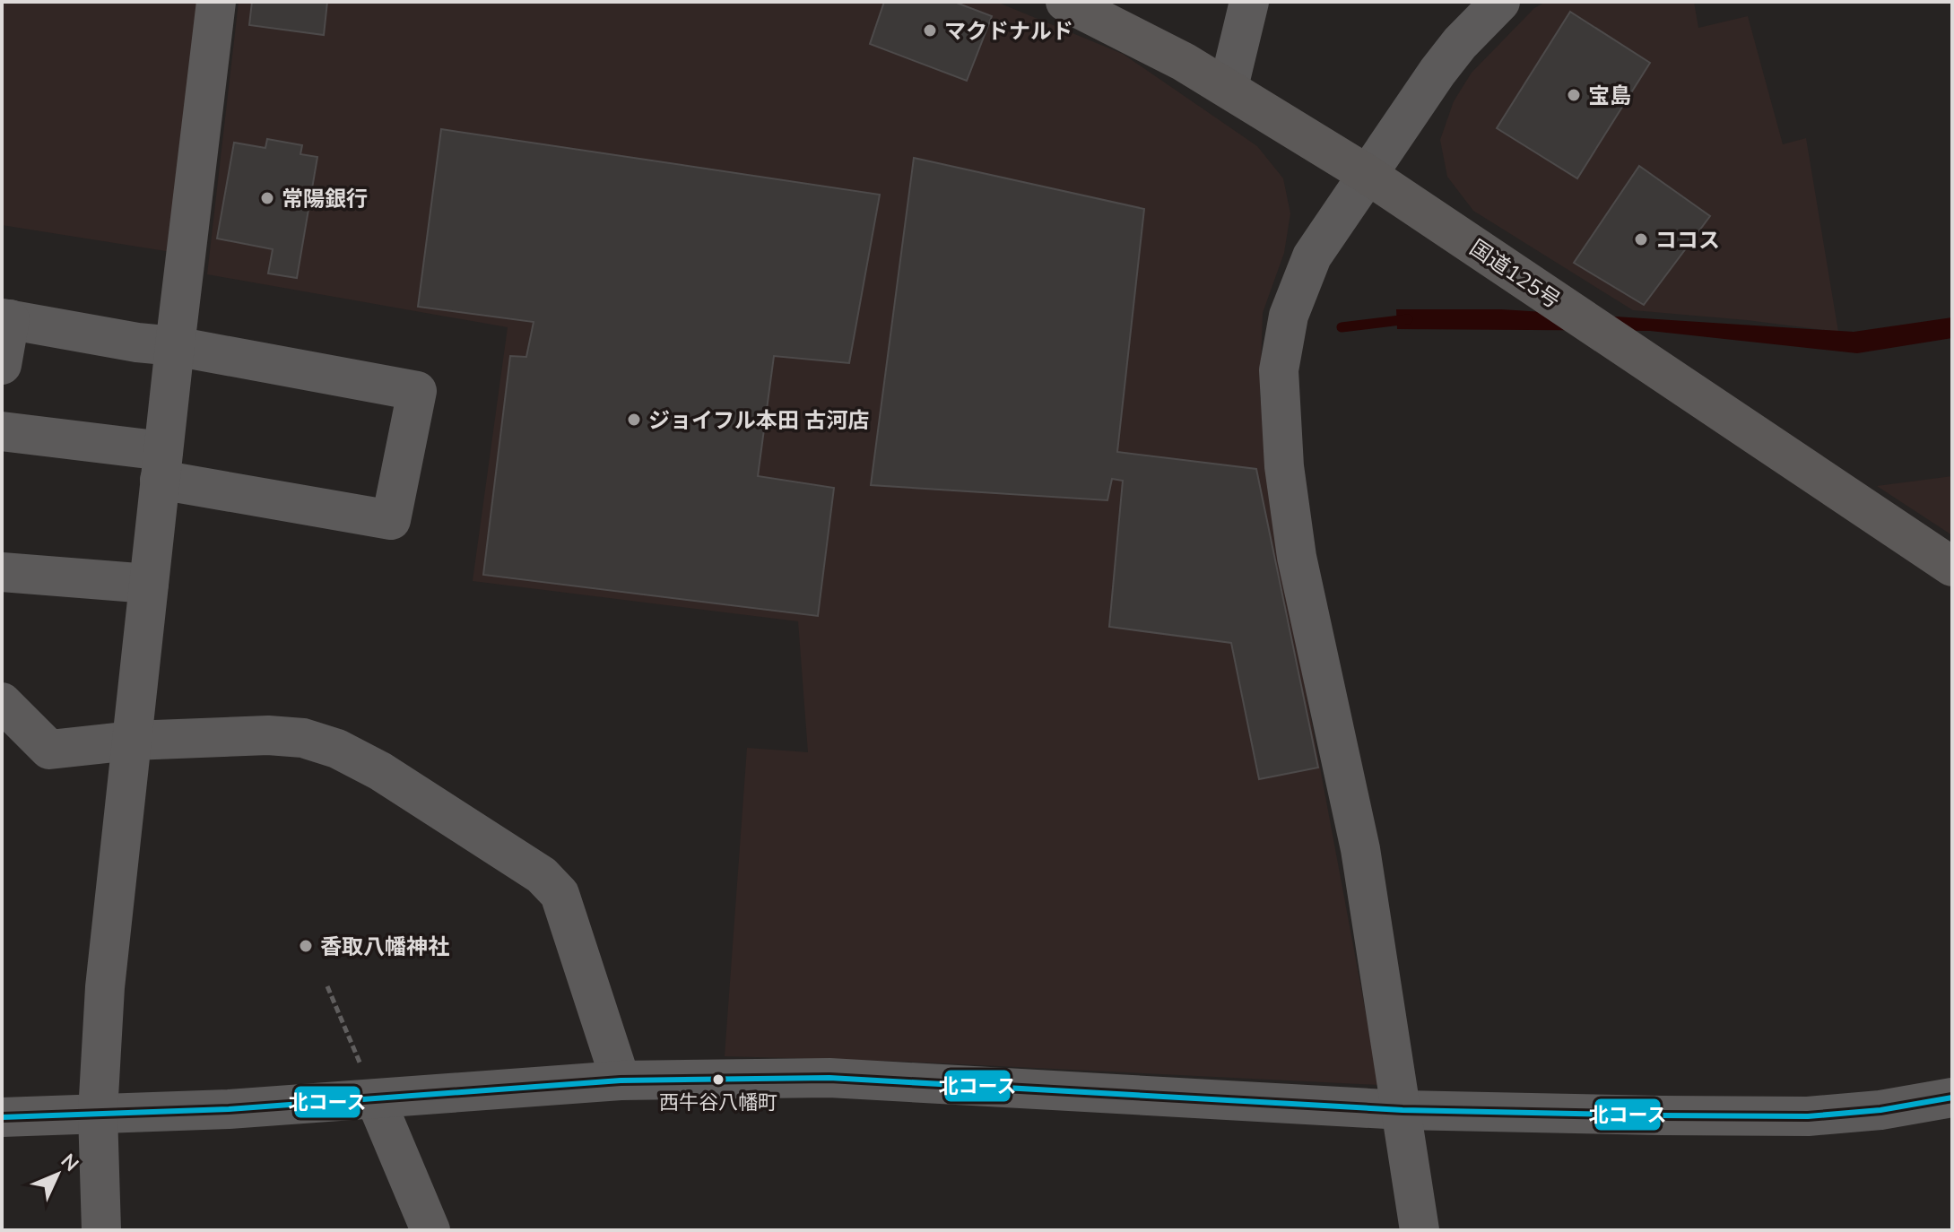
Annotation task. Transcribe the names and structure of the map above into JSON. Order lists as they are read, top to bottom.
{
  "streets": {
    "highway": ["国道125号"]
  },
  "places": [
    "マクドナルド",
    "宝島",
    "常陽銀行",
    "ココス",
    "ジョイフル本田 古河店",
    "香取八幡神社",
    "西牛谷八幡町"
  ],
  "lines": ["transit line 北コース"],
  "north": "top right"
}
